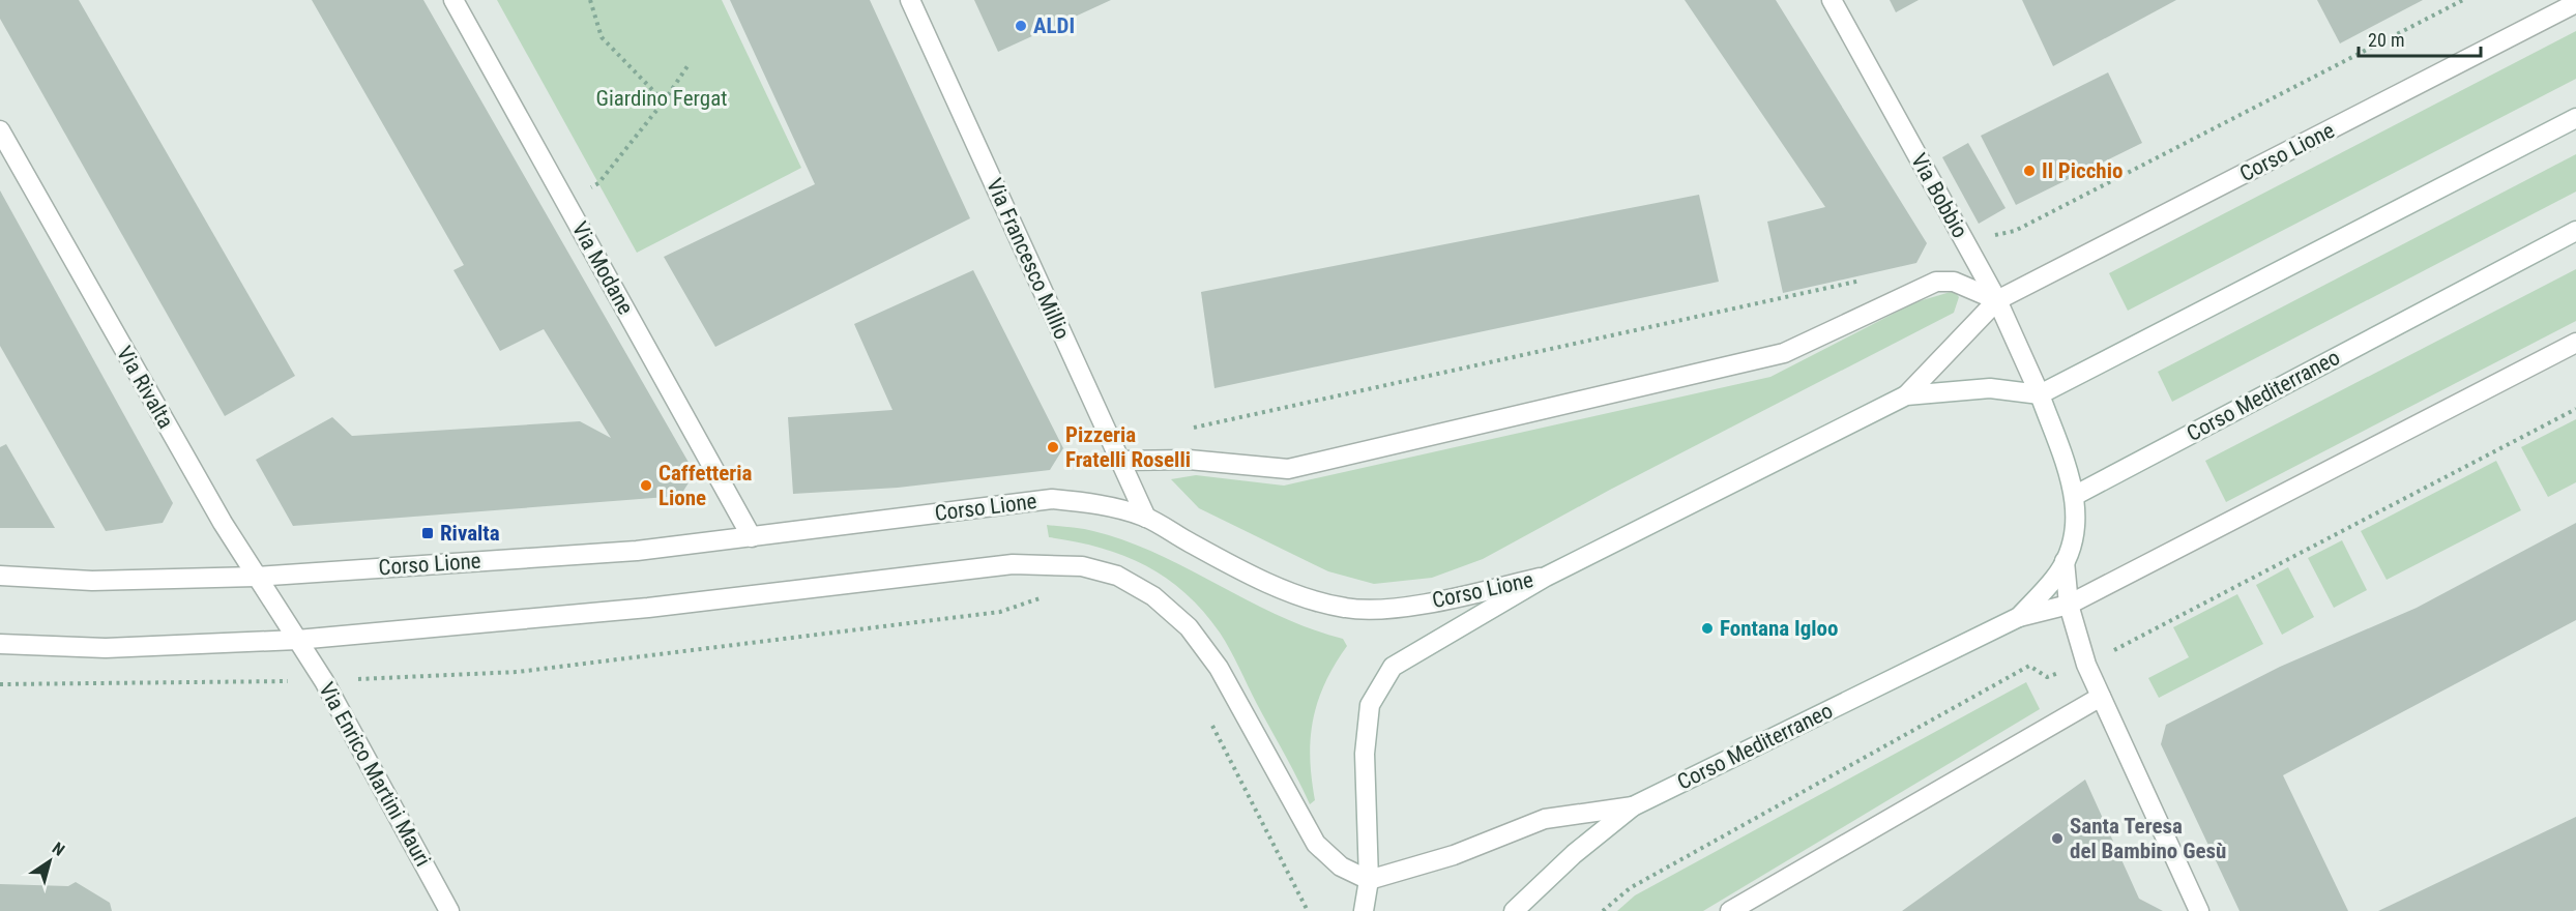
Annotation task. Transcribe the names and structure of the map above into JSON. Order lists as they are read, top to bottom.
{
  "streets": {
    "street": [
      "Corso Lione",
      "Via Bobbio",
      "Via Francesco Millio",
      "Via Modane",
      "Via Rivalta",
      "Corso Mediterraneo",
      "Via Enrico Martini Mauri"
    ]
  },
  "crossings": [
    ["Corso Lione", "Via Bobbio"],
    ["Corso Lione", "Via Francesco Millio"],
    ["Corso Lione", "Via Modane"],
    ["Corso Lione", "Via Rivalta"],
    ["Via Bobbio", "Corso Mediterraneo"],
    ["Via Rivalta", "Via Enrico Martini Mauri"]
  ],
  "parks": ["Giardino Fergat"],
  "places": {
    "other": [
      "ALDI",
      "Il Picchio",
      "Pizzeria Fratelli Roselli",
      "Caffetteria Lione",
      "Fontana Igloo",
      "Santa Teresa del Bambino Gesù"
    ],
    "transit": ["Rivalta"]
  },
  "scale_bar": "20 m",
  "north": "top right"
}
